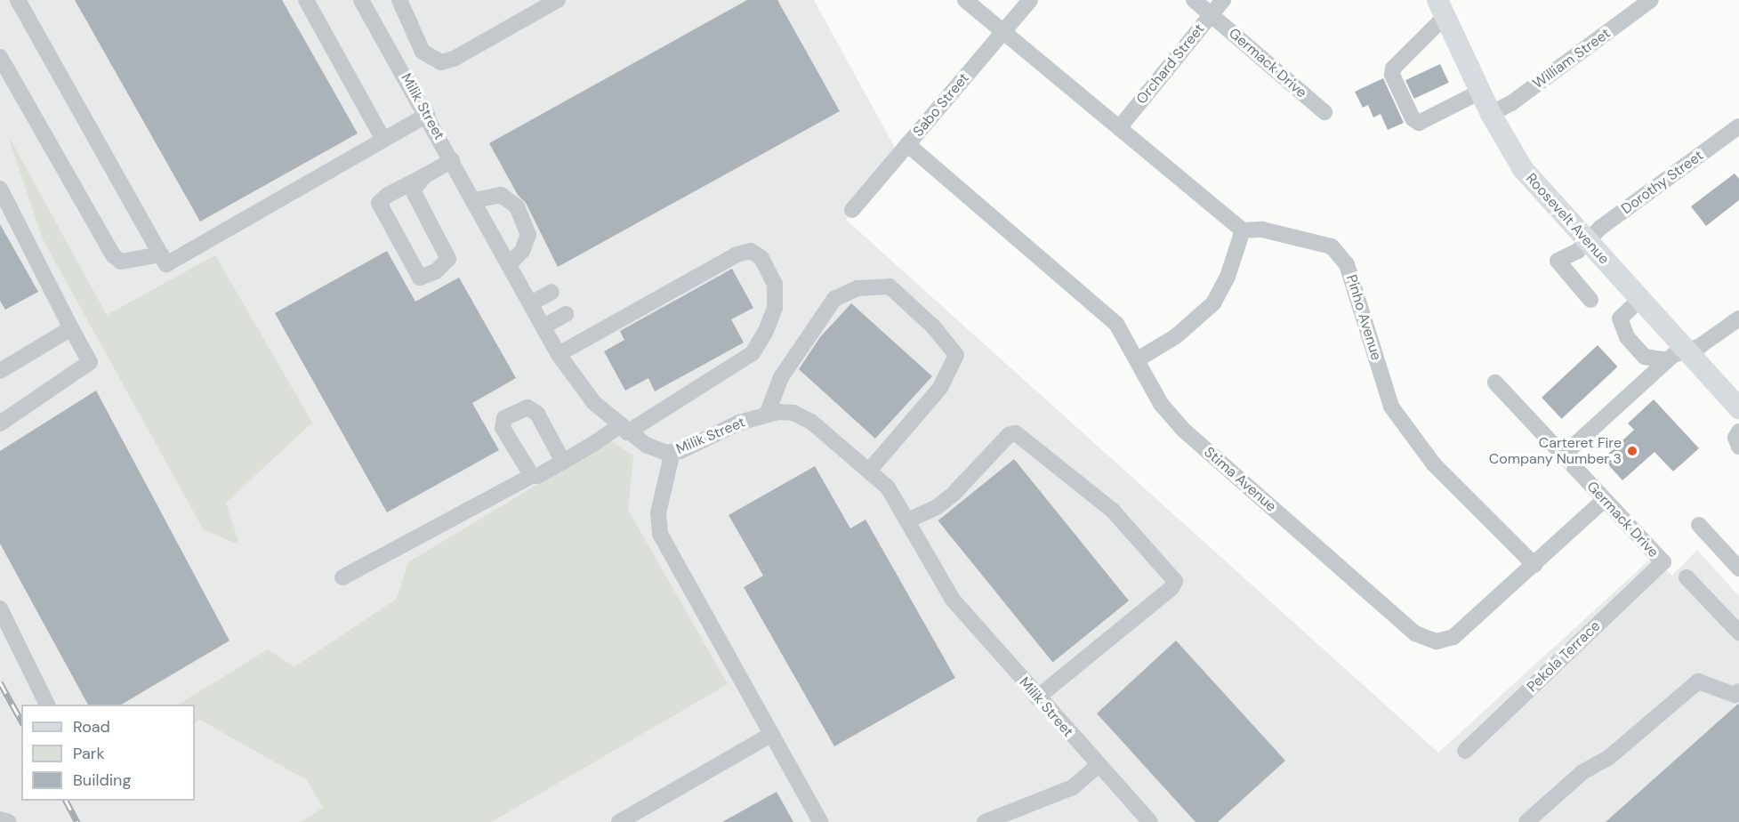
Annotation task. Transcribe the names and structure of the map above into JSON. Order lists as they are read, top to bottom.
{
  "streets": {
    "main road": ["Roosevelt Avenue"],
    "street": [
      "William Street",
      "Germack Drive",
      "Orchard Street",
      "Sabo Street",
      "Milik Street",
      "Dorothy Street",
      "Pinho Avenue",
      "Stima Avenue",
      "Pekola Terrace"
    ]
  },
  "crossings": [
    ["William Street", "Roosevelt Avenue"],
    ["Germack Drive", "Orchard Street"],
    ["Germack Drive", "Stima Avenue"],
    ["Germack Drive", "Pekola Terrace"],
    ["Sabo Street", "Stima Avenue"],
    ["Dorothy Street", "Roosevelt Avenue"],
    ["Pinho Avenue", "Stima Avenue"]
  ],
  "places": ["Carteret Fire Company Number 3"],
  "legend": ["Road", "Park", "Building"]
}
